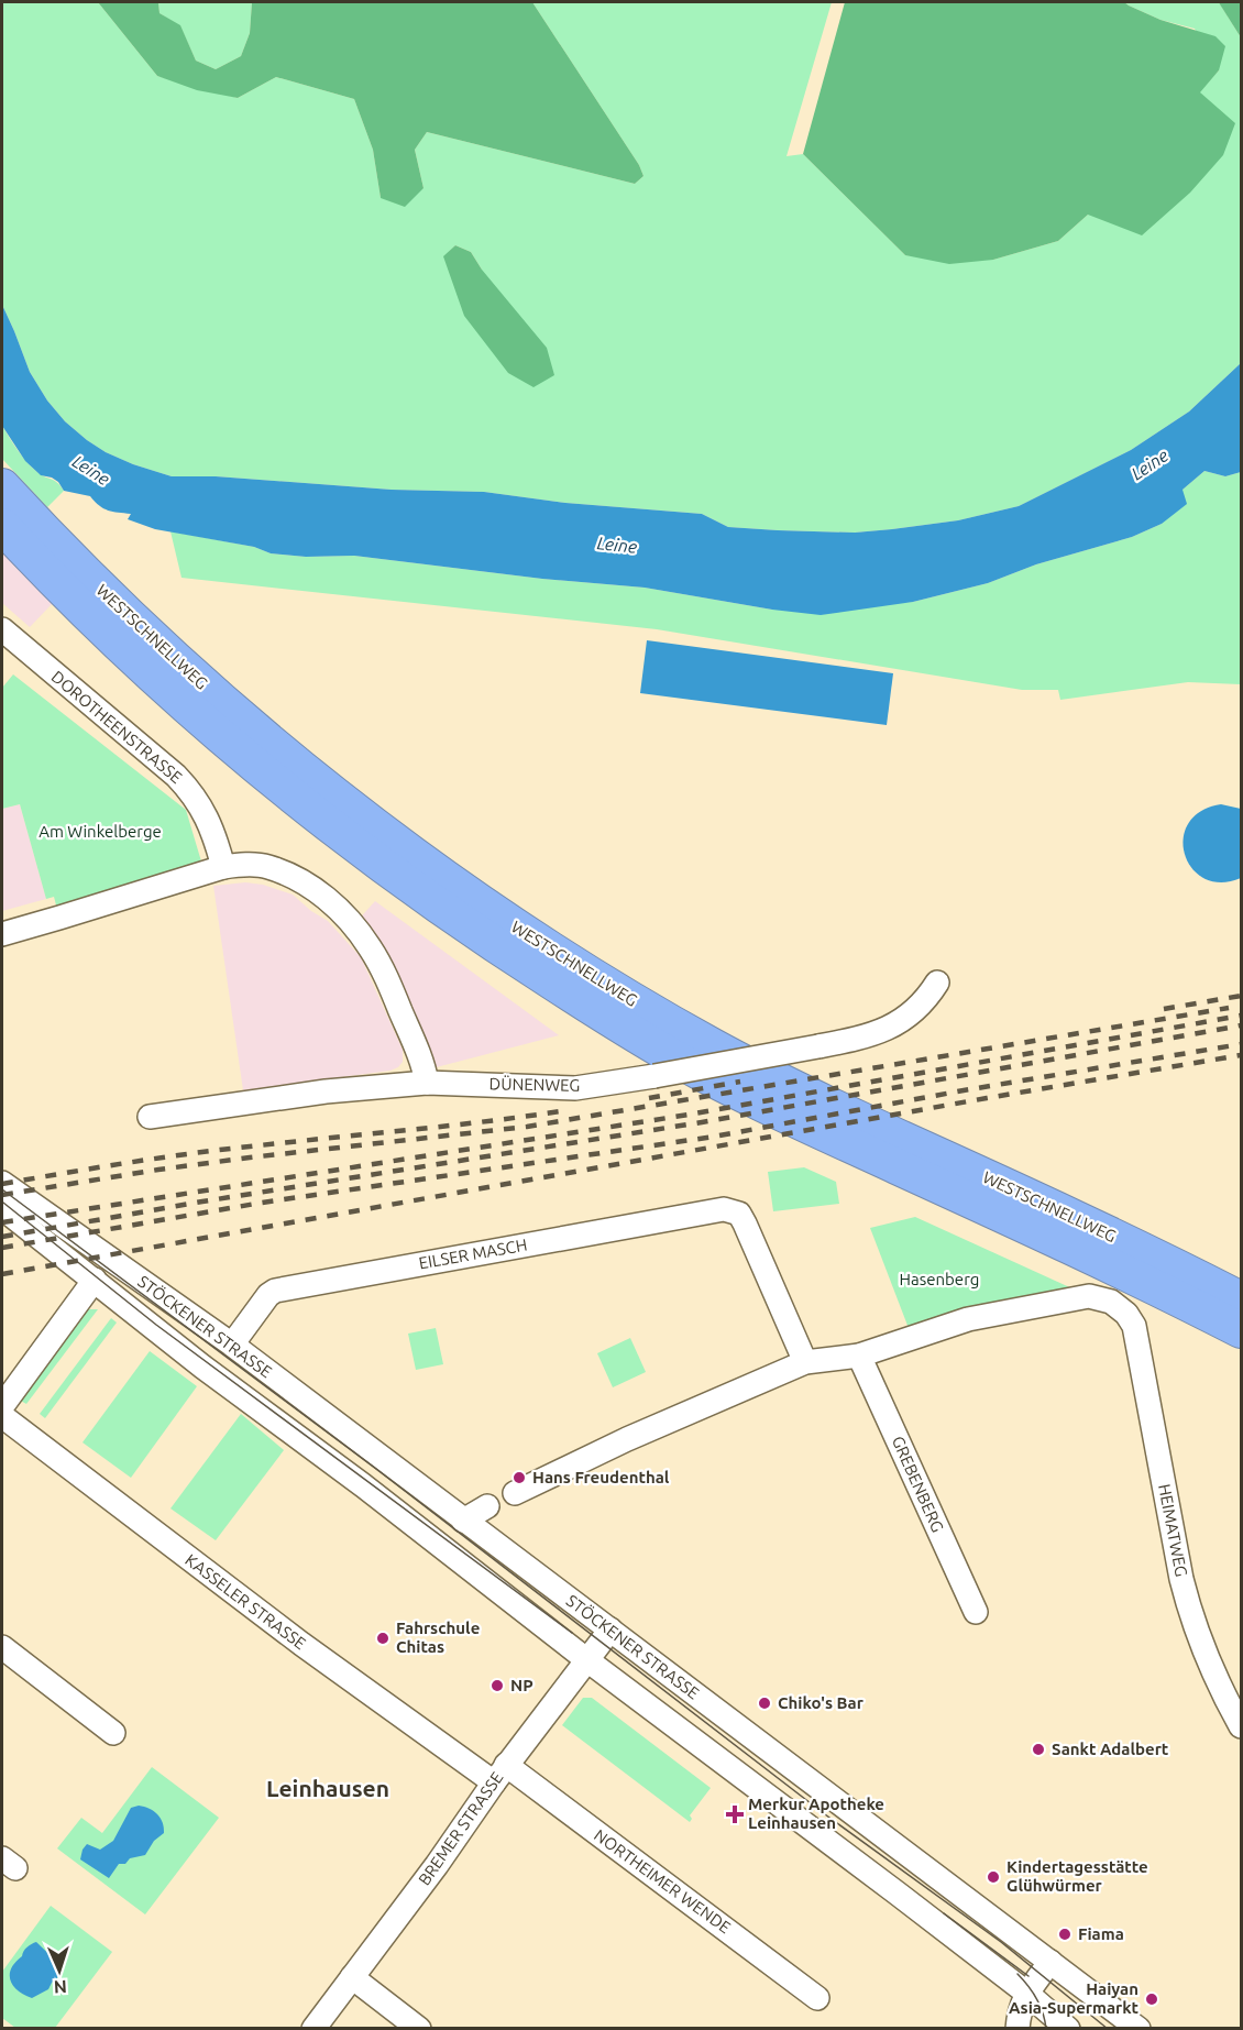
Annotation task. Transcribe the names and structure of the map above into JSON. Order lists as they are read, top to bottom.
{
  "streets": {
    "highway": ["WESTSCHNELLWEG"],
    "street": [
      "DOROTHEENSTRASSE",
      "DÜNENWEG",
      "EILSER MASCH",
      "STÖCKENER STRASSE",
      "GREBENBERG",
      "HEIMATWEG",
      "KASSELER STRASSE",
      "BREMER STRASSE",
      "NORTHEIMER WENDE"
    ]
  },
  "crossings": [
    ["EILSER MASCH", "STÖCKENER STRASSE"],
    ["STÖCKENER STRASSE", "BREMER STRASSE"],
    ["GREBENBERG", "HEIMATWEG"],
    ["KASSELER STRASSE", "BREMER STRASSE"],
    ["KASSELER STRASSE", "NORTHEIMER WENDE"],
    ["BREMER STRASSE", "NORTHEIMER WENDE"]
  ],
  "districts": ["Leinhausen"],
  "water": ["Leine"],
  "parks": ["Am Winkelberge", "Hasenberg"],
  "places": {
    "other": [
      "Hans Freudenthal",
      "Fahrschule Chitas",
      "NP",
      "Chiko's Bar",
      "Sankt Adalbert",
      "Kindertagesstätte Glühwürmer",
      "Fiama",
      "Haiyan Asia-Supermarkt"
    ],
    "health": ["Merkur Apotheke Leinhausen"]
  },
  "north": "bottom"
}
